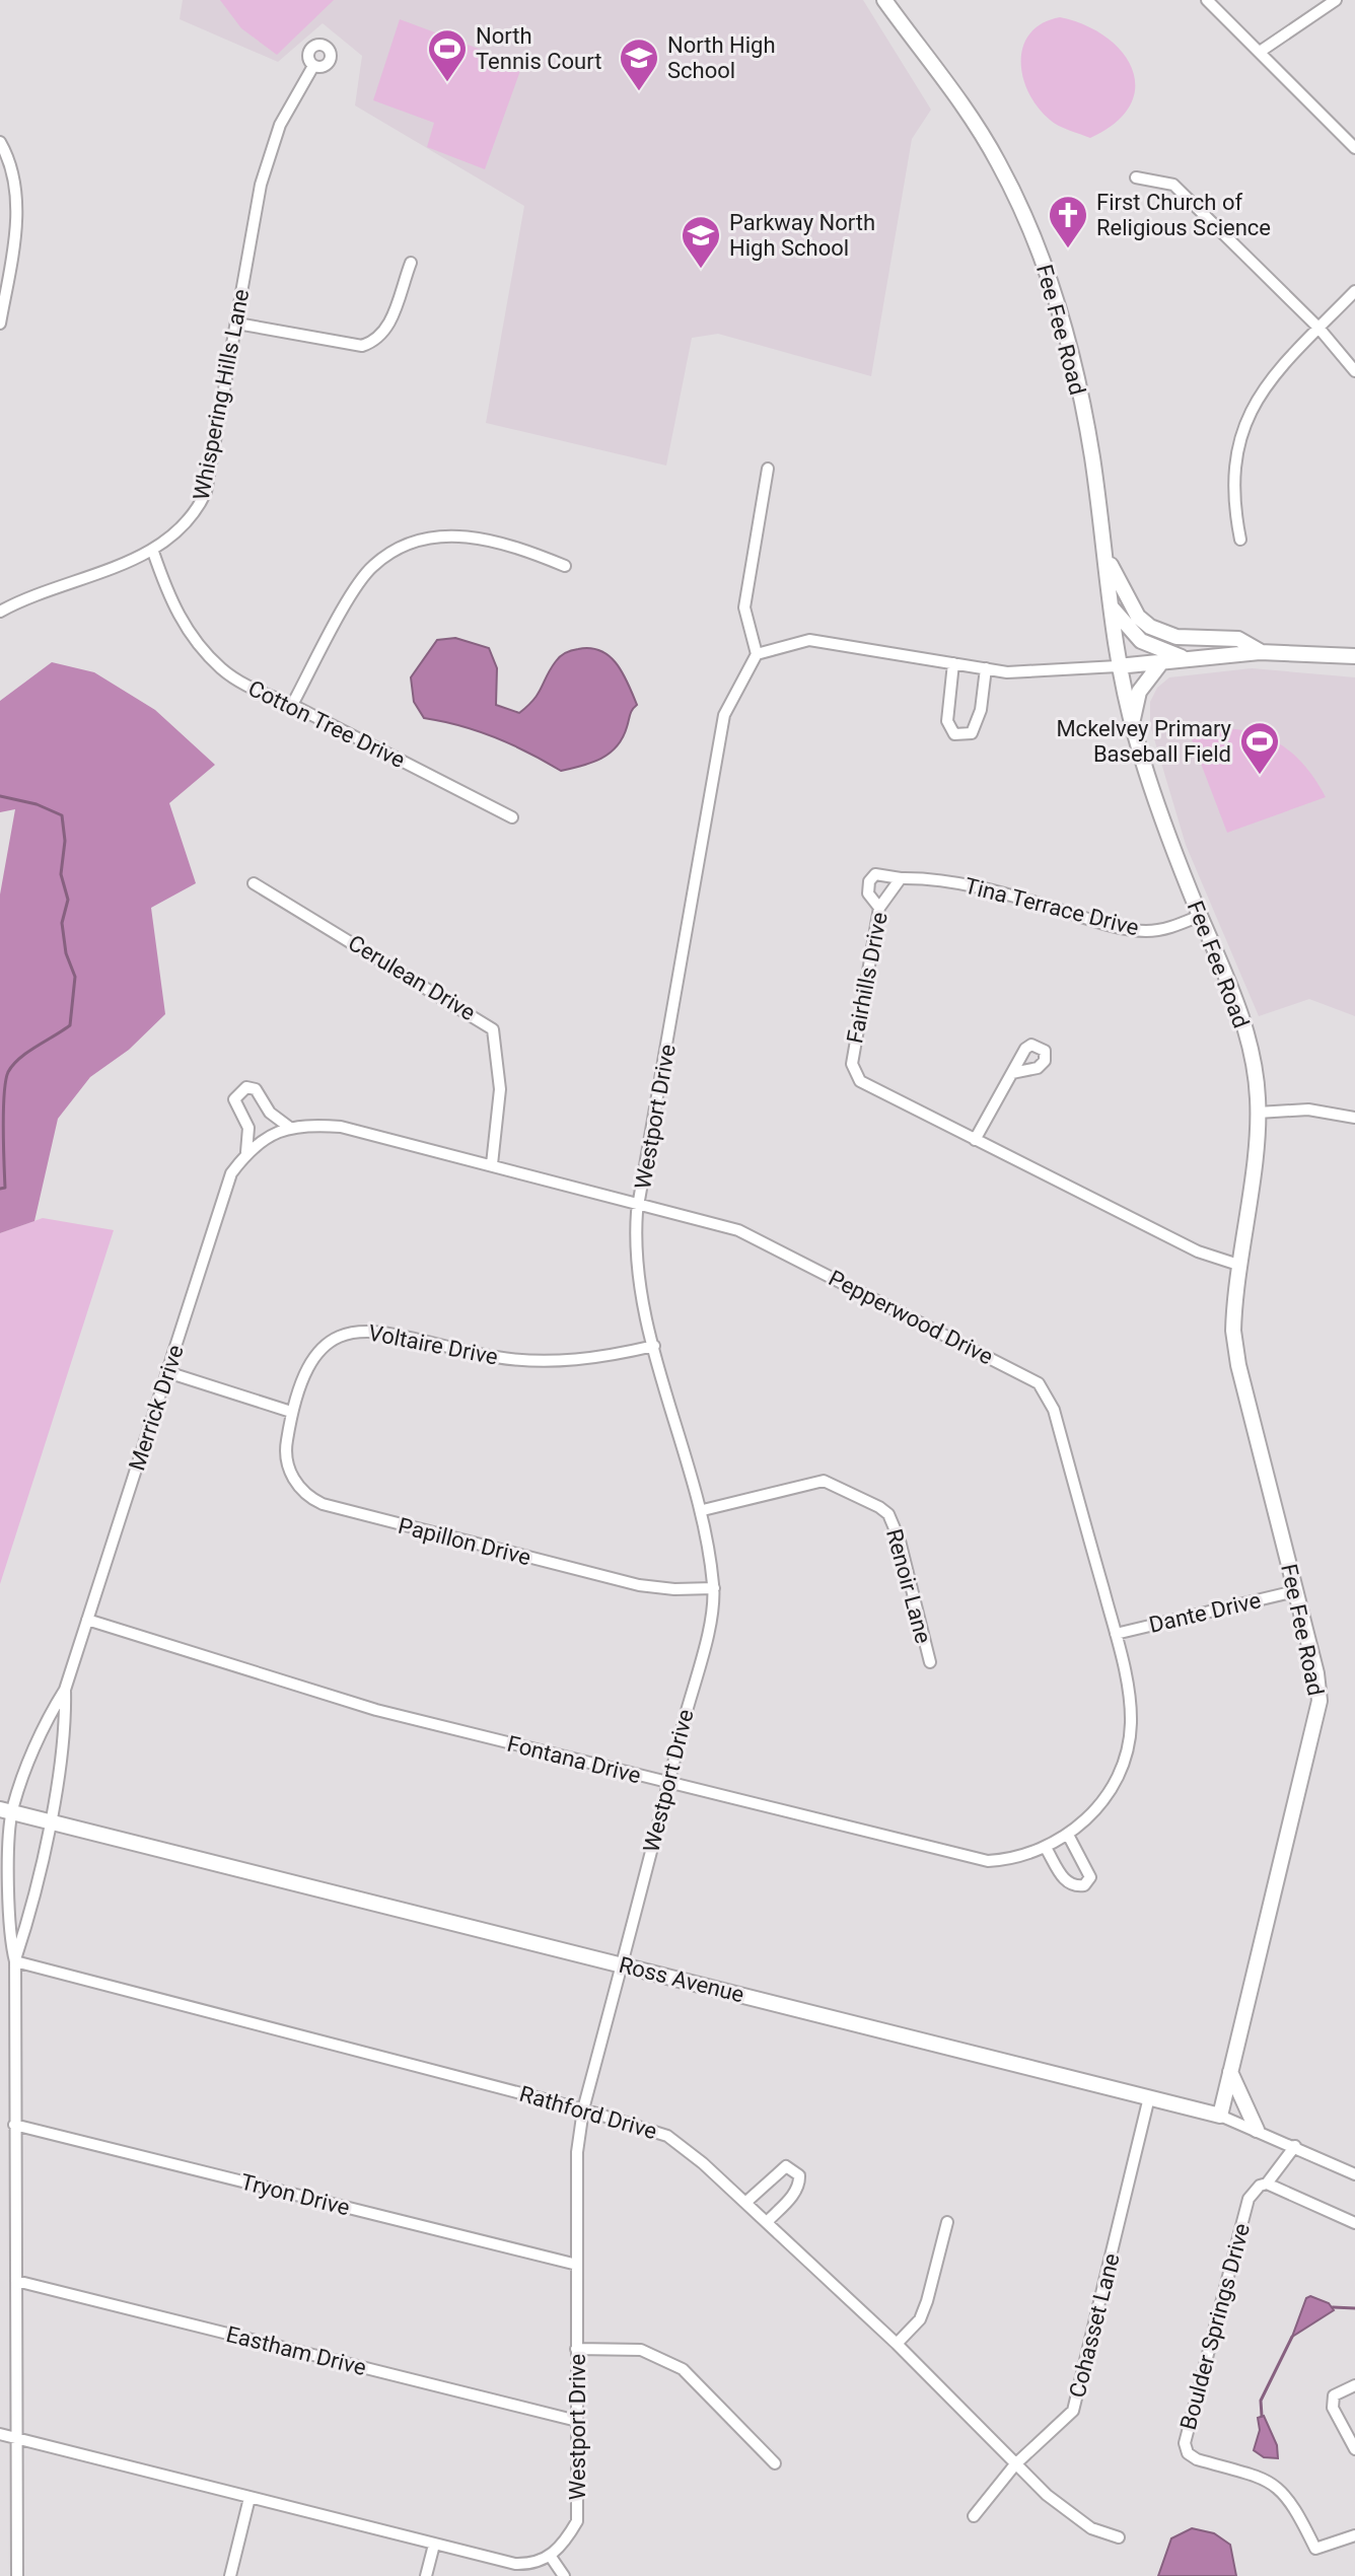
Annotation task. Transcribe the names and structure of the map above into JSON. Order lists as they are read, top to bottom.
{
  "streets": {
    "street": [
      "Fee Fee Road",
      "Whispering Hills Lane",
      "Cotton Tree Drive",
      "Tina Terrace Drive",
      "Cerulean Drive",
      "Fairhills Drive",
      "Westport Drive",
      "Pepperwood Drive",
      "Voltaire Drive",
      "Merrick Drive",
      "Papillon Drive",
      "Renoir Lane",
      "Dante Drive",
      "Fontana Drive",
      "Ross Avenue",
      "Rathford Drive",
      "Tryon Drive",
      "Cohasset Lane",
      "Boulder Springs Drive",
      "Eastham Drive"
    ]
  },
  "crossings": [
    ["Fee Fee Road", "Tina Terrace Drive"],
    ["Fee Fee Road", "Fairhills Drive"],
    ["Fee Fee Road", "Dante Drive"],
    ["Fee Fee Road", "Ross Avenue"],
    ["Whispering Hills Lane", "Cotton Tree Drive"],
    ["Tina Terrace Drive", "Fairhills Drive"],
    ["Cerulean Drive", "Pepperwood Drive"],
    ["Westport Drive", "Pepperwood Drive"],
    ["Westport Drive", "Voltaire Drive"],
    ["Westport Drive", "Papillon Drive"],
    ["Westport Drive", "Renoir Lane"],
    ["Westport Drive", "Fontana Drive"],
    ["Westport Drive", "Ross Avenue"],
    ["Westport Drive", "Rathford Drive"],
    ["Westport Drive", "Tryon Drive"],
    ["Westport Drive", "Eastham Drive"],
    ["Pepperwood Drive", "Merrick Drive"],
    ["Pepperwood Drive", "Dante Drive"],
    ["Pepperwood Drive", "Fontana Drive"],
    ["Voltaire Drive", "Papillon Drive"],
    ["Merrick Drive", "Fontana Drive"],
    ["Merrick Drive", "Ross Avenue"],
    ["Merrick Drive", "Rathford Drive"],
    ["Merrick Drive", "Tryon Drive"],
    ["Merrick Drive", "Eastham Drive"],
    ["Ross Avenue", "Cohasset Lane"],
    ["Rathford Drive", "Cohasset Lane"]
  ],
  "places": {
    "sports": ["North Tennis Court", "Mckelvey Primary Baseball Field"],
    "school or university": ["North High School", "Parkway North High School"],
    "church": ["First Church of Religious Science"]
  }
}
